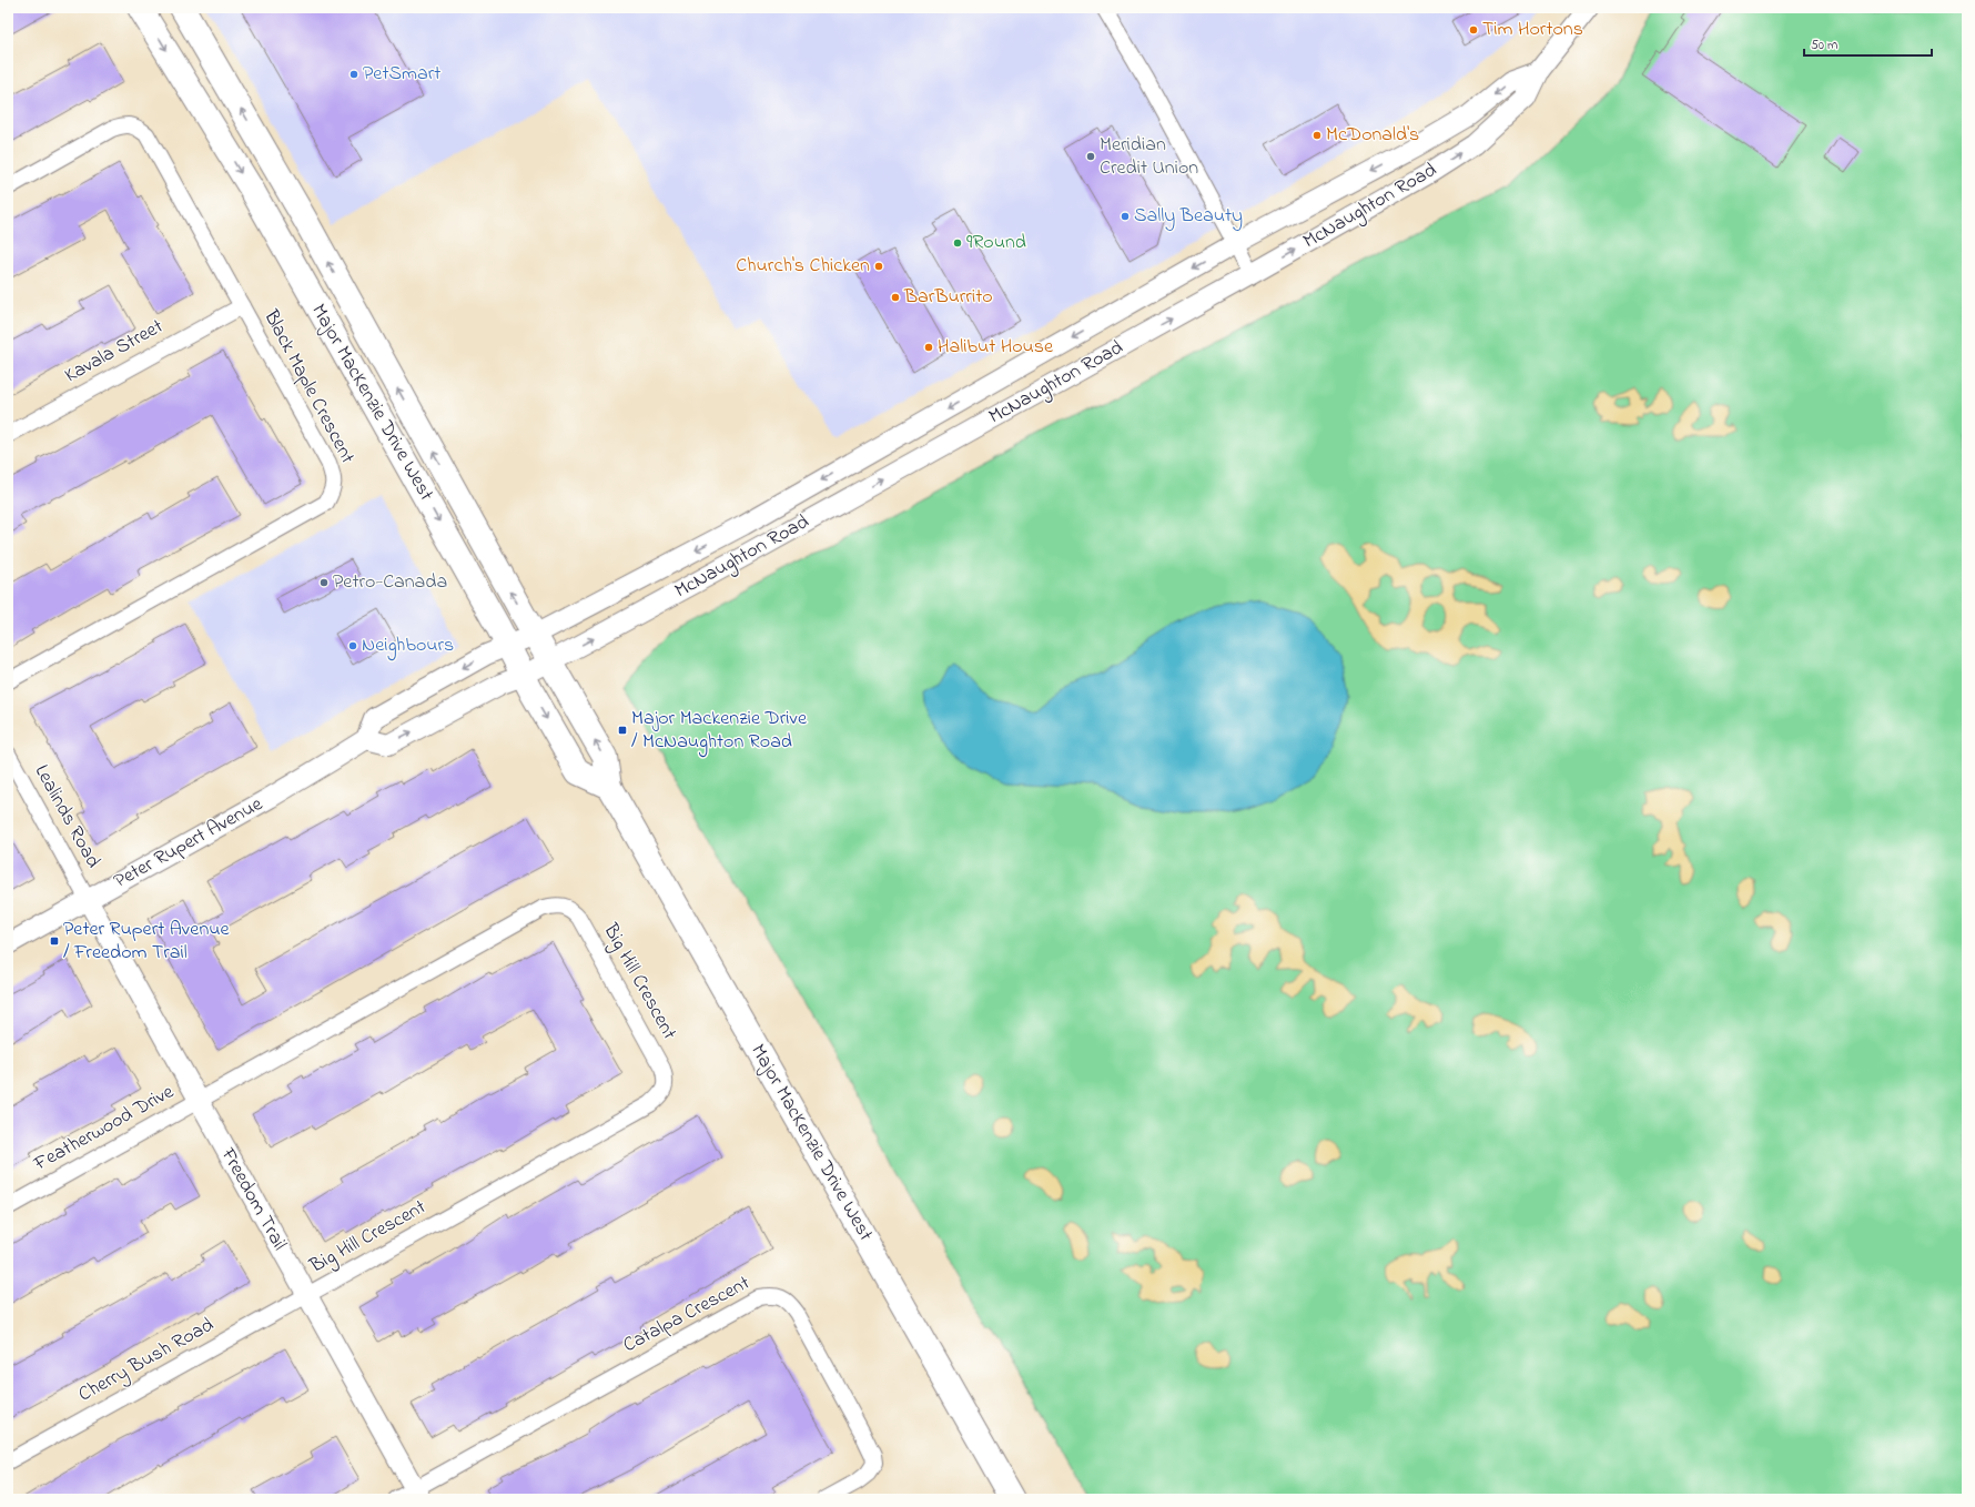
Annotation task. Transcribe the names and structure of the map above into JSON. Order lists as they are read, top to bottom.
{
  "streets": {
    "main road": ["Major MacKenzie Drive West"],
    "street": [
      "McNaughton Road",
      "Kavala Street",
      "Black Maple Crescent",
      "Lealinds Road",
      "Peter Rupert Avenue",
      "Big Hill Crescent",
      "Featherwood Drive",
      "Freedom Trail",
      "Catalpa Crescent",
      "Cherry Bush Road"
    ]
  },
  "crossings": [
    ["McNaughton Road", "Major MacKenzie Drive West"],
    ["Kavala Street", "Black Maple Crescent"],
    ["Lealinds Road", "Peter Rupert Avenue"],
    ["Lealinds Road", "Freedom Trail"],
    ["Peter Rupert Avenue", "Freedom Trail"],
    ["Big Hill Crescent", "Featherwood Drive"],
    ["Big Hill Crescent", "Freedom Trail"],
    ["Big Hill Crescent", "Cherry Bush Road"],
    ["Featherwood Drive", "Freedom Trail"],
    ["Freedom Trail", "Catalpa Crescent"],
    ["Freedom Trail", "Cherry Bush Road"]
  ],
  "places": {
    "other": [
      "Tim Hortons",
      "PetSmart",
      "McDonald's",
      "Meridian Credit Union",
      "Sally Beauty",
      "9Round",
      "Church's Chicken",
      "BarBurrito",
      "Halibut House",
      "Petro-Canada",
      "Neighbours"
    ],
    "transit": ["Major Mackenzie Drive / McNaughton Road", "Peter Rupert Avenue / Freedom Trail"]
  },
  "scale_bar": "50 m"
}
